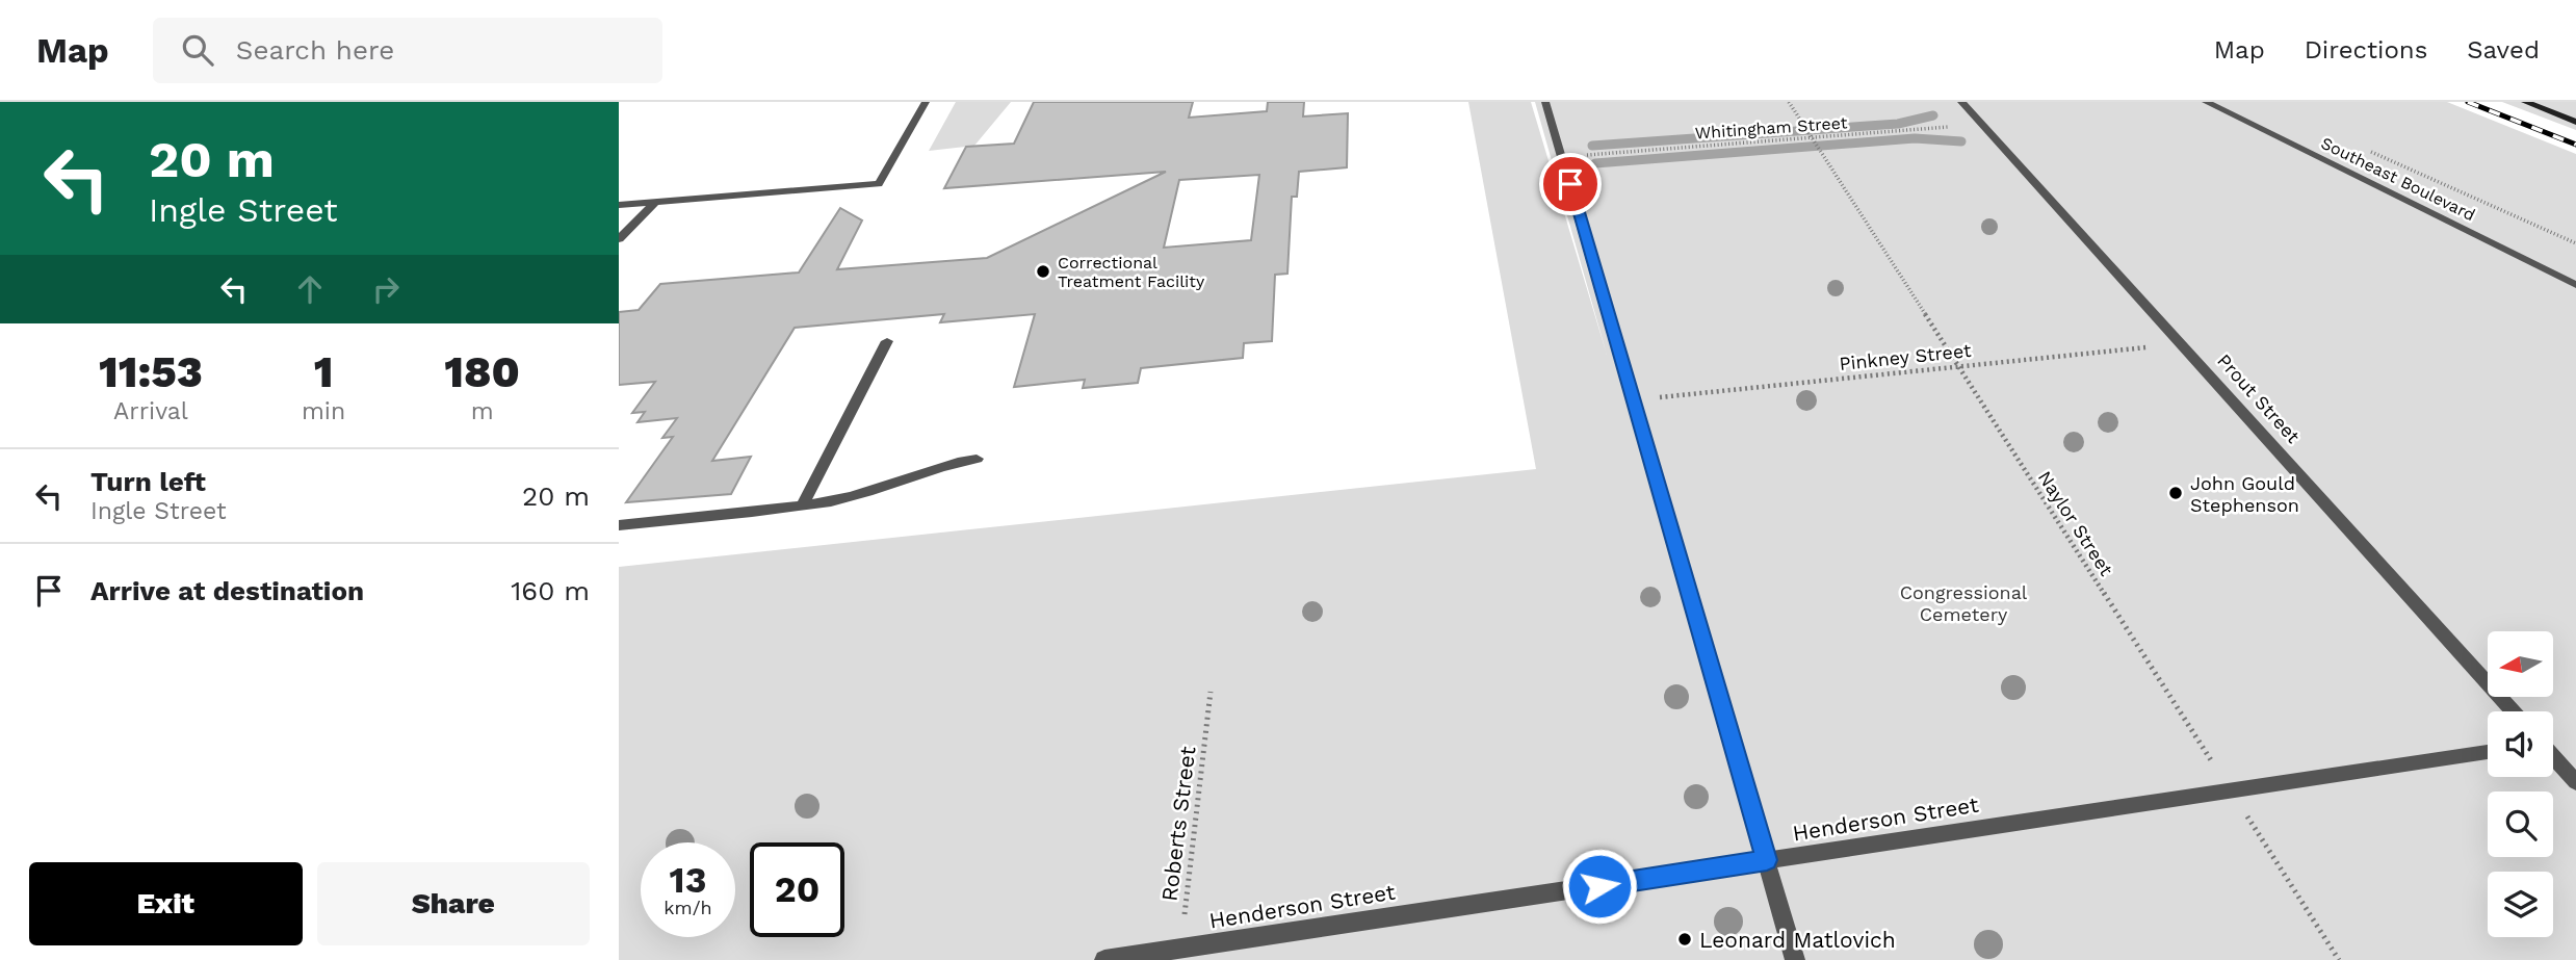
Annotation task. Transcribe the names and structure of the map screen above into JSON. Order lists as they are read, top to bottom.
{
  "streets": {
    "street": ["Southeast Boulevard", "Prout Street", "Henderson Street"],
    "path": [
      "Whitingham Street",
      "Pinkney Street",
      "Naylor Street",
      "Roberts Street"
    ]
  },
  "crossings": [
    ["Whitingham Street", "Prout Street"],
    ["Whitingham Street", "Naylor Street"],
    ["Pinkney Street", "Prout Street"],
    ["Pinkney Street", "Naylor Street"],
    ["Naylor Street", "Henderson Street"],
    ["Henderson Street", "Roberts Street"]
  ],
  "parks": ["Congressional Cemetery"],
  "places": ["Correctional Treatment Facility", "John Gould Stephenson", "Leonard Matlovich"],
  "north": "left",
  "page": {
    "header": "Map",
    "search": "Search here",
    "nav": ["Map", "Directions", "Saved"],
    "turn": ["20 m", "Ingle Street"],
    "eta": [
      "11:53",
      "Arrival",
      "1",
      "min",
      "180",
      "m"
    ],
    "list": [
      {
        "name": "Turn left",
        "note": "Ingle Street",
        "value": "20 m"
      },
      {
        "name": "Arrive at destination",
        "value": "160 m"
      }
    ],
    "speed": "13 km/h",
    "limit": "20",
    "buttons": ["Exit", "Share"]
  }
}
